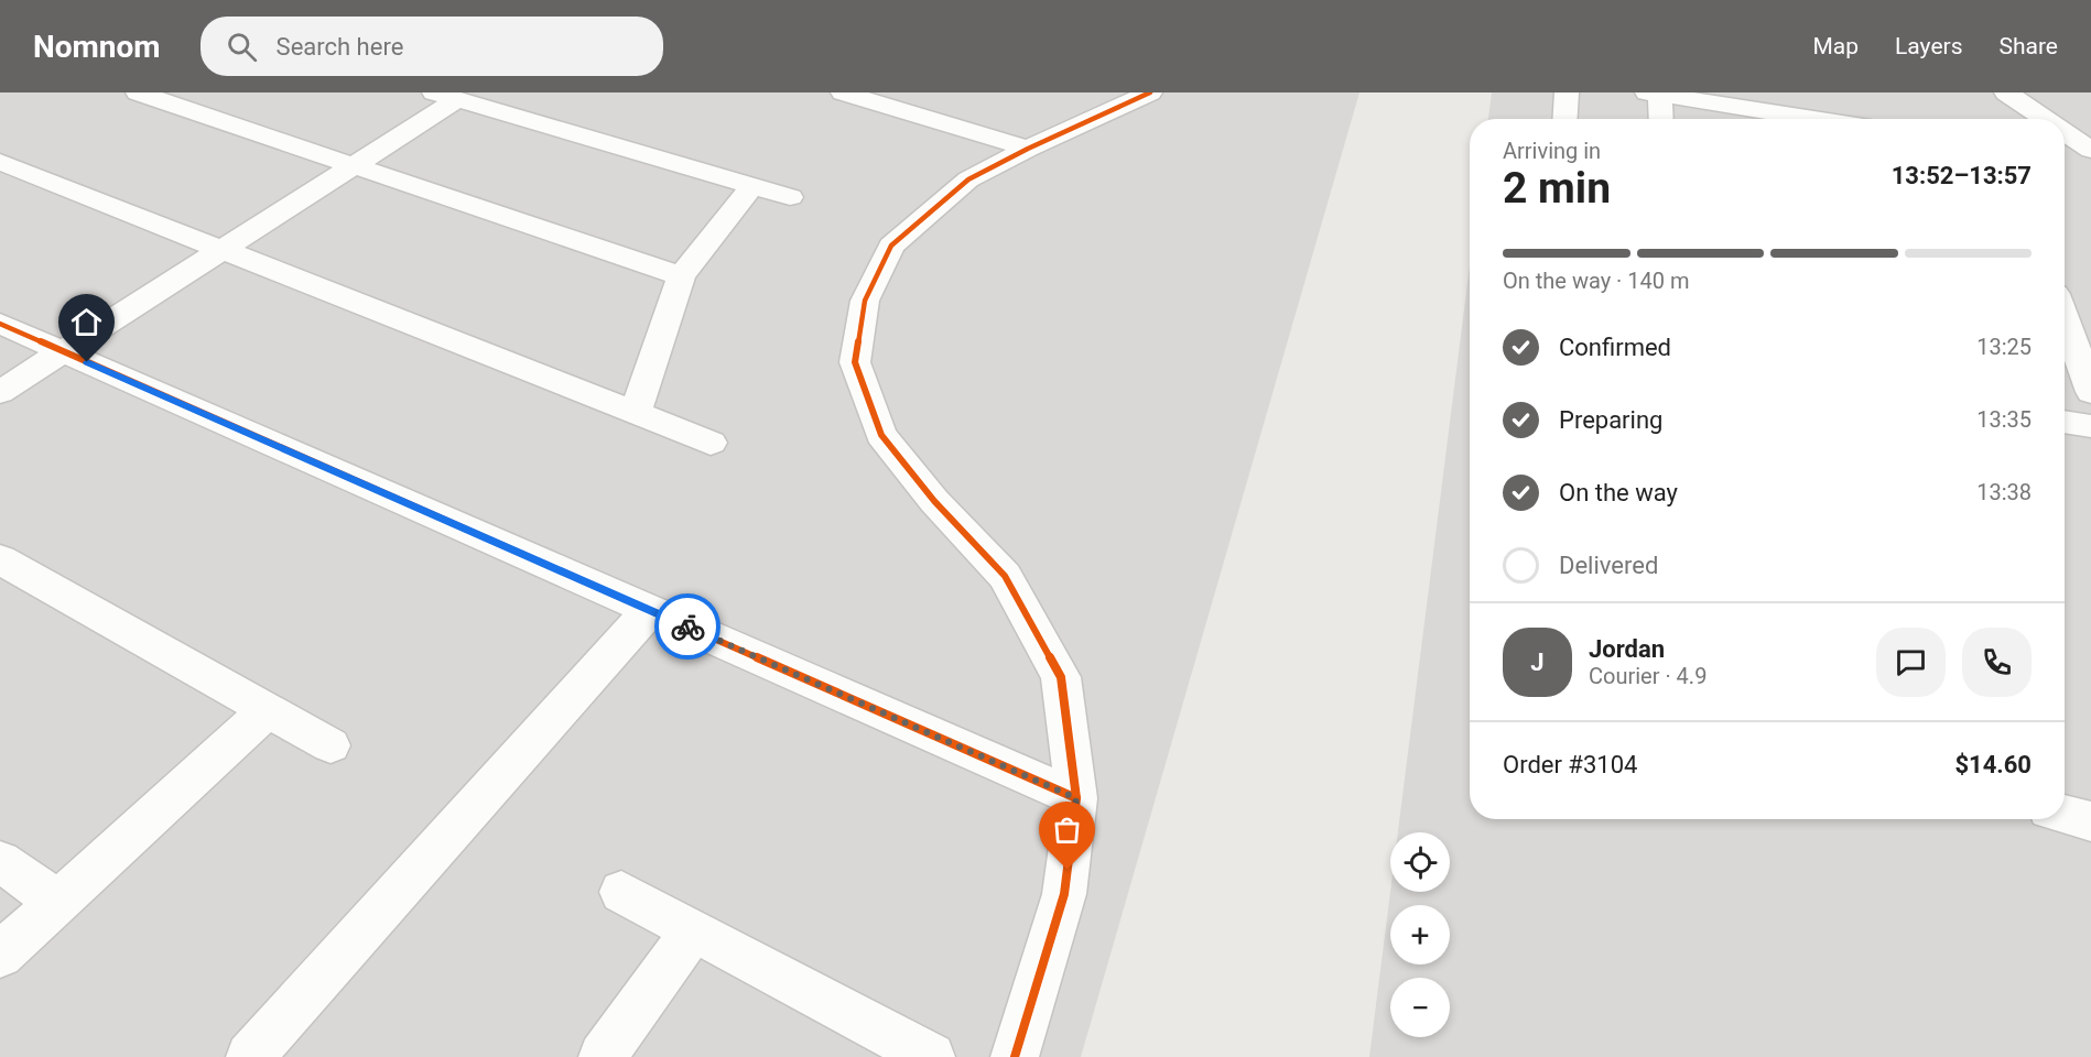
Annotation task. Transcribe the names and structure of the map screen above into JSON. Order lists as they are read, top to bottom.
{
  "page": {
    "header": "Nomnom",
    "search": "Search here",
    "nav": ["Map", "Layers", "Share"],
    "heading": ["2 min", "Arriving in", "13:52–13:57"],
    "panel": [
      "Jordan",
      "Courier · 4.9",
      "Order #3104",
      "$14.60"
    ],
    "bar": "On the way · 140 m",
    "list": [
      ["Confirmed", "13:25"],
      ["Preparing", "13:35"],
      ["On the way", "13:38"],
      "Delivered"
    ],
    "round": "J",
    "map_buttons": ["+", "−"]
  }
}
